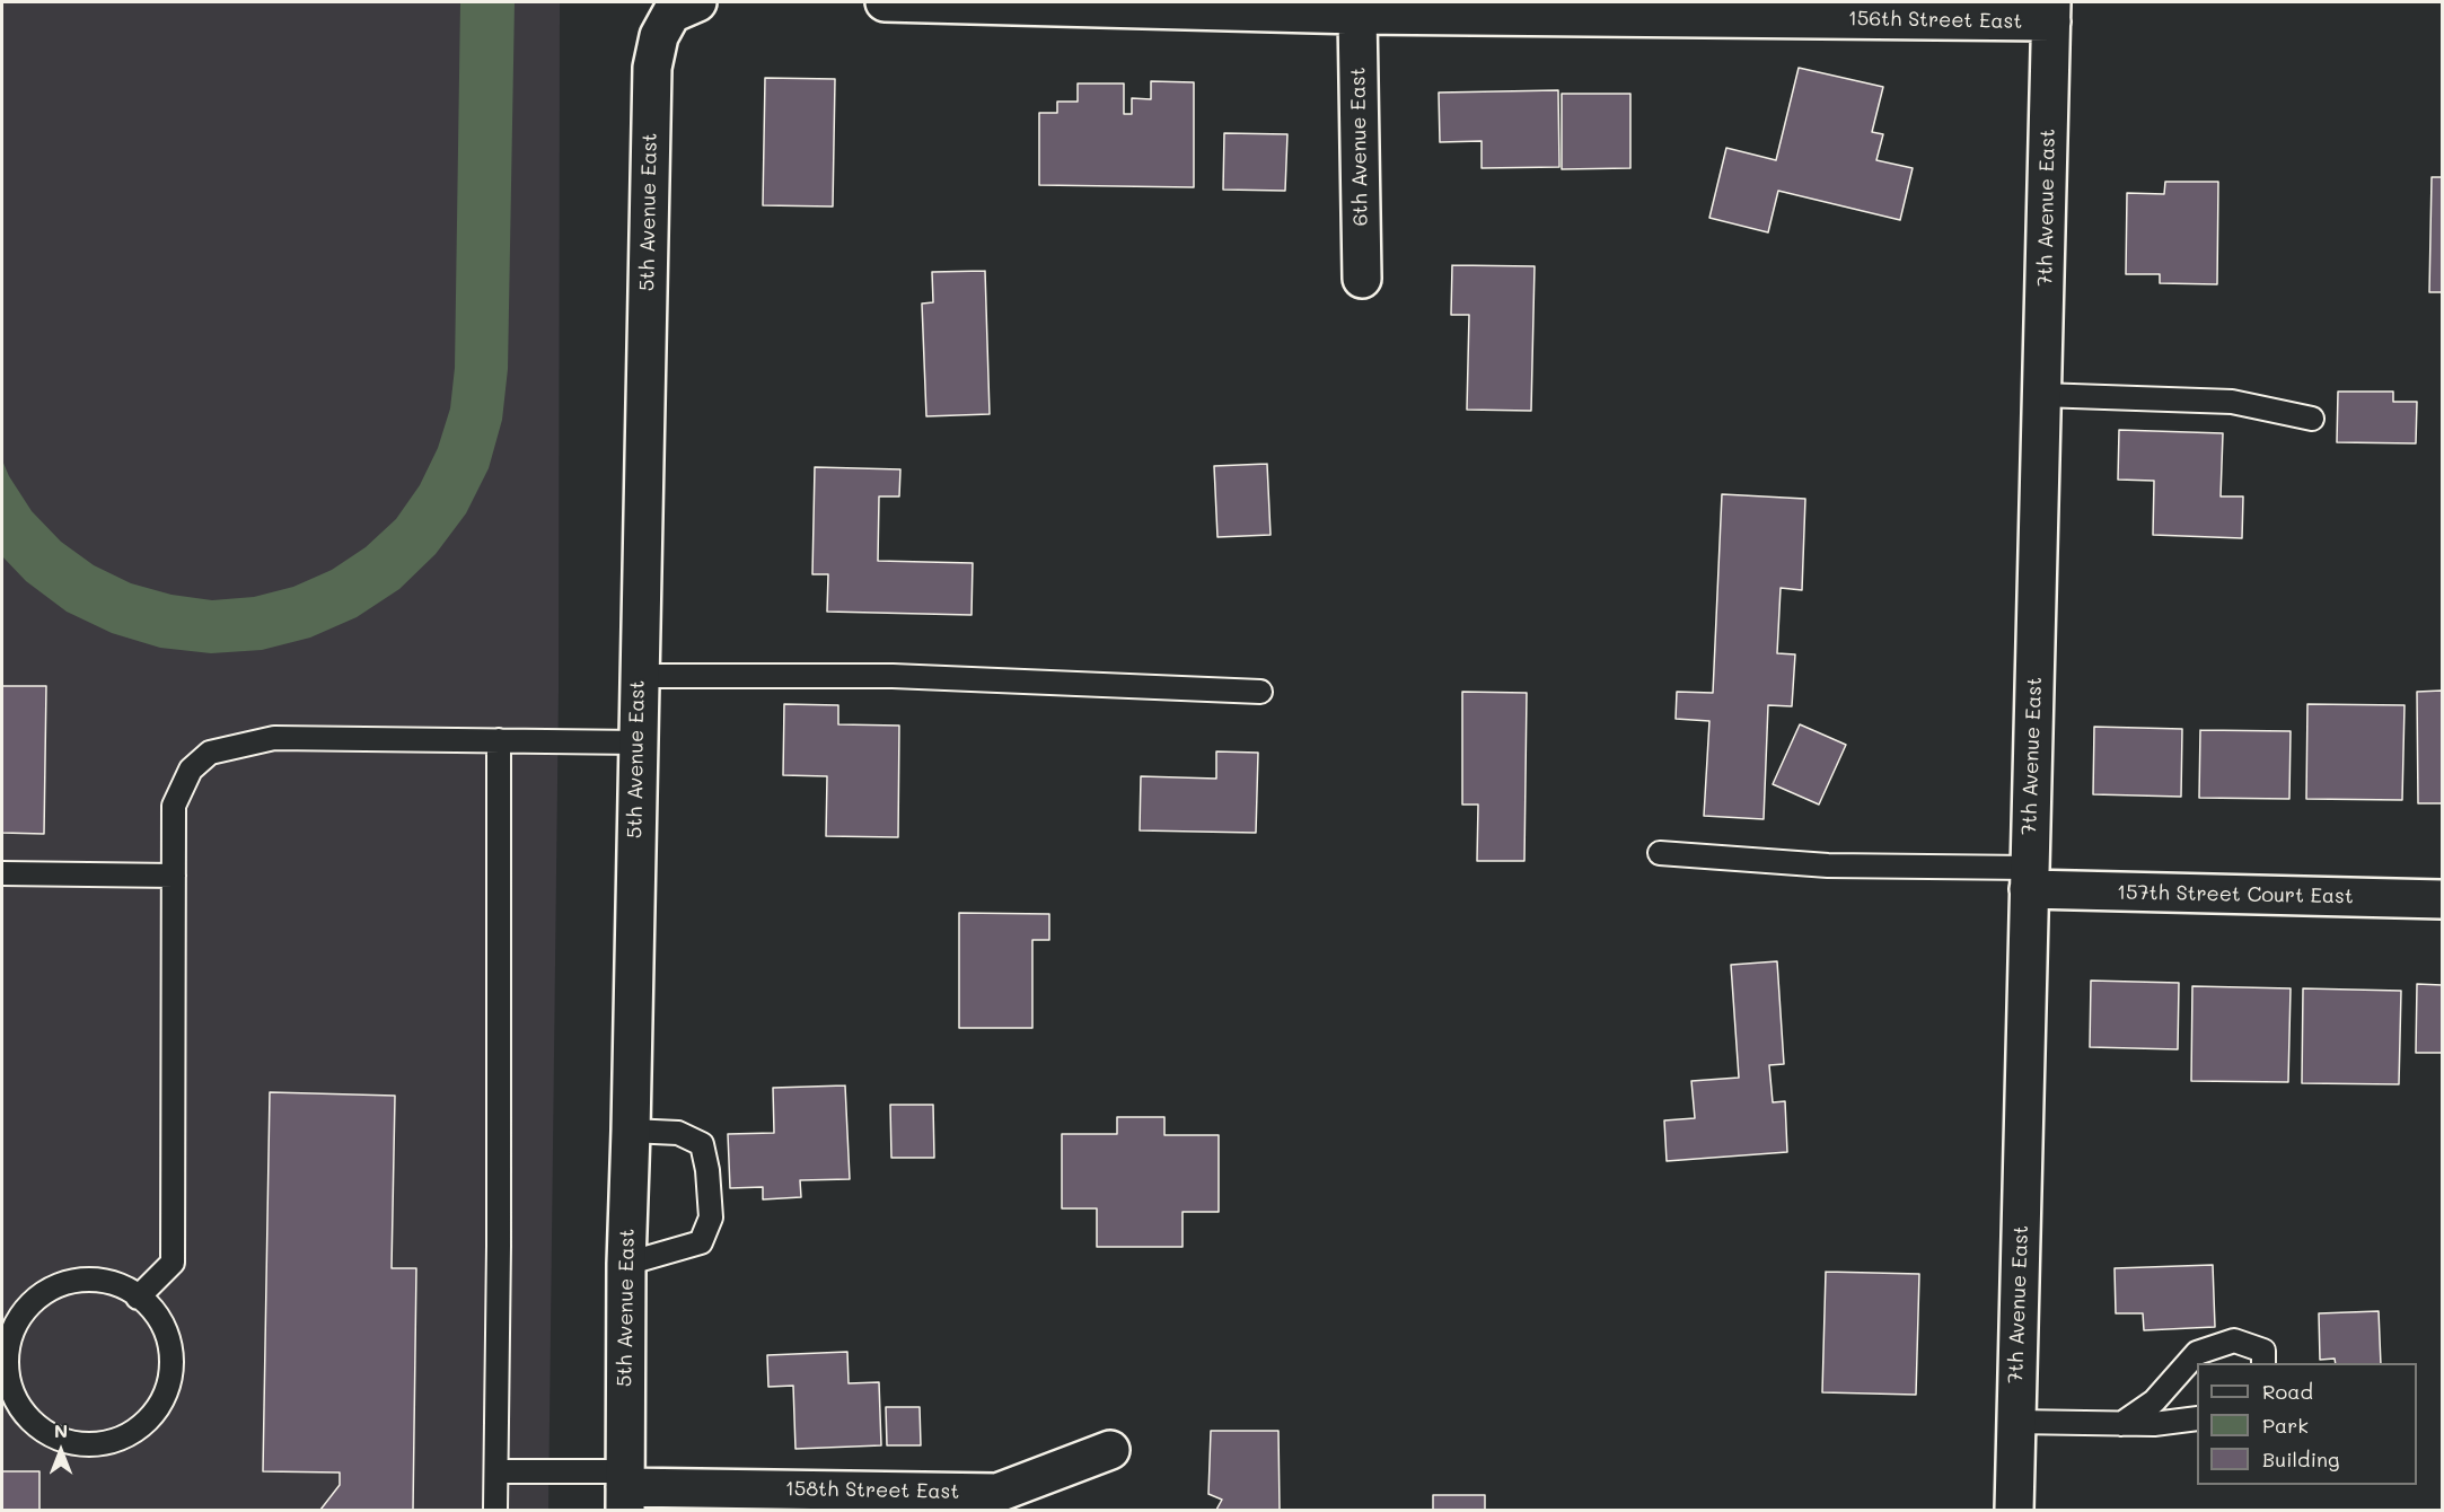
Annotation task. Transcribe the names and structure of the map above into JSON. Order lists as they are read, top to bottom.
{
  "streets": {
    "street": [
      "156th Street East",
      "6th Avenue East",
      "7th Avenue East",
      "5th Avenue East",
      "157th Street Court East",
      "158th Street East"
    ]
  },
  "crossings": [
    ["156th Street East", "6th Avenue East"],
    ["156th Street East", "7th Avenue East"],
    ["7th Avenue East", "157th Street Court East"],
    ["5th Avenue East", "158th Street East"]
  ],
  "legend": ["Road", "Park", "Building"],
  "north": "top"
}
